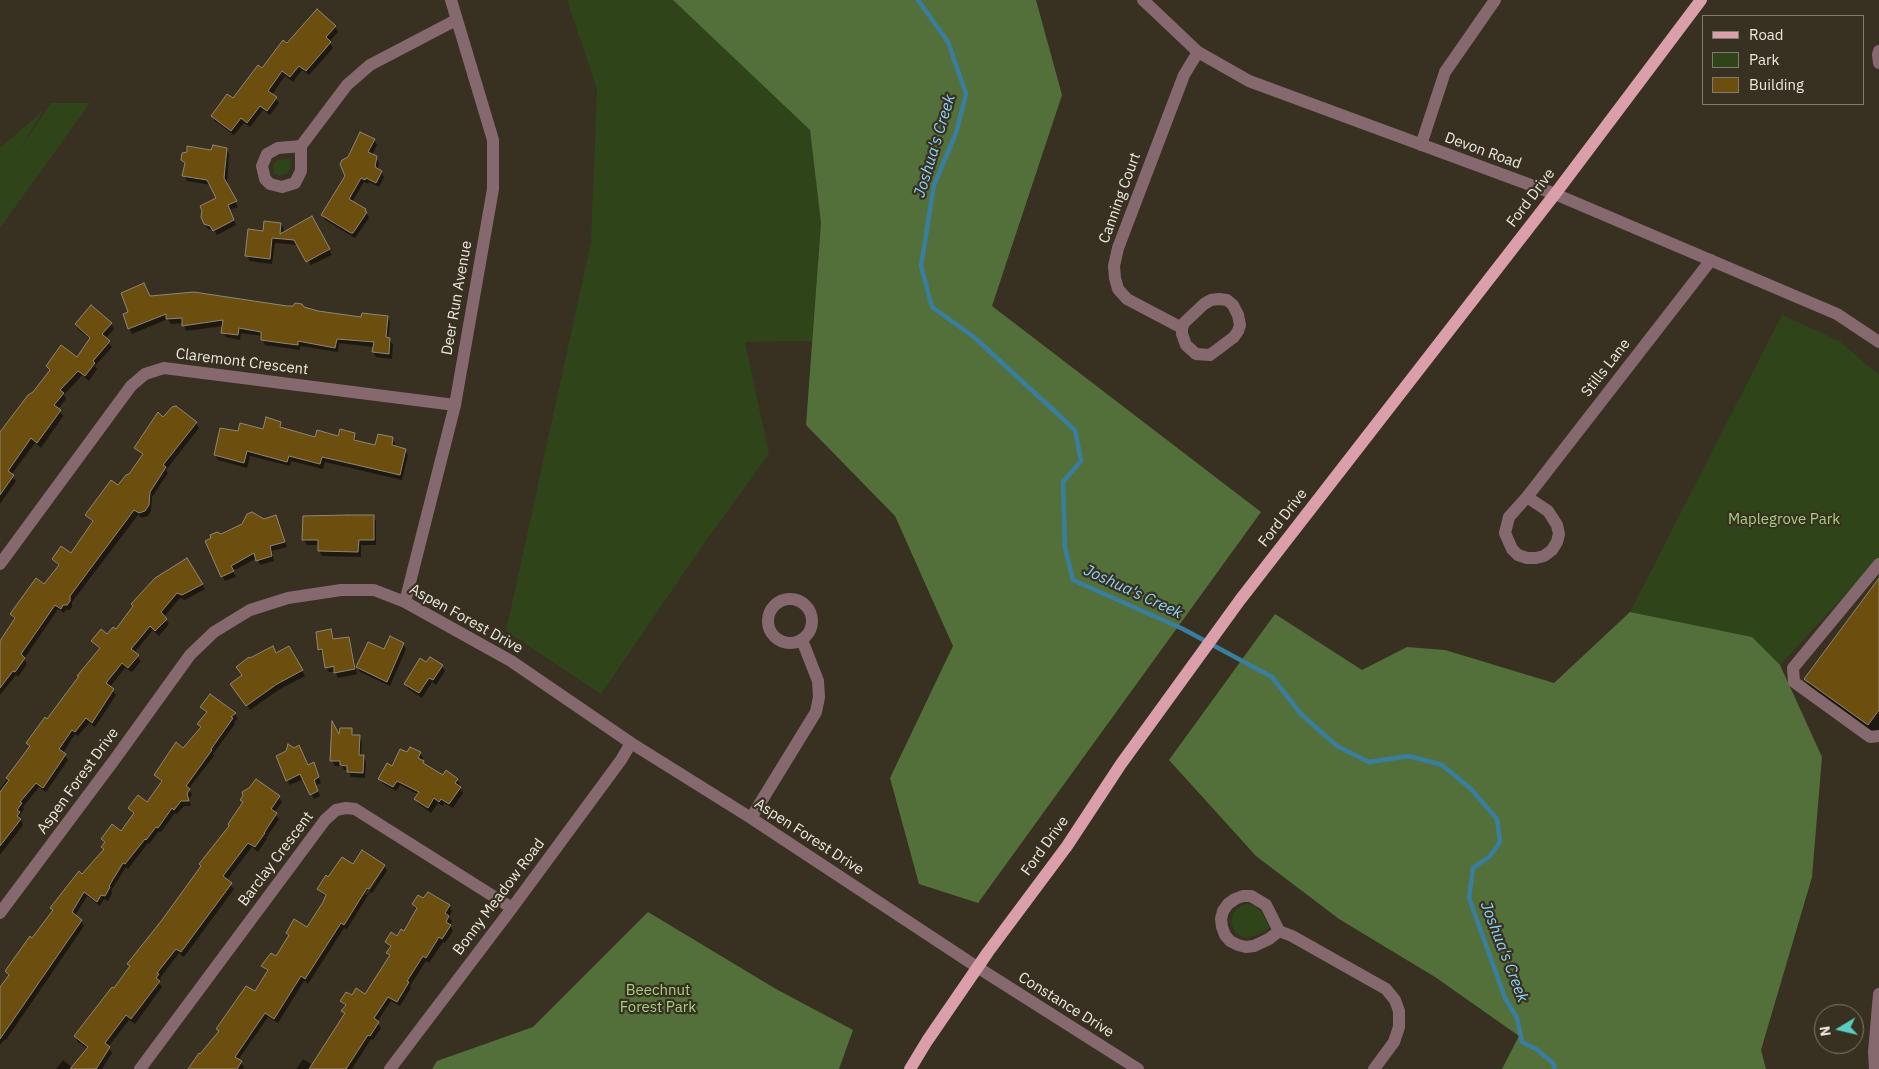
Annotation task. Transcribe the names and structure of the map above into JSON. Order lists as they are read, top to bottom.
{
  "streets": {
    "main road": ["Ford Drive"],
    "street": [
      "Devon Road",
      "Canning Court",
      "Deer Run Avenue",
      "Claremont Crescent",
      "Stills Lane",
      "Aspen Forest Drive",
      "Barclay Crescent",
      "Bonny Meadow Road",
      "Constance Drive"
    ]
  },
  "crossings": [
    ["Devon Road", "Canning Court"],
    ["Devon Road", "Ford Drive"],
    ["Devon Road", "Stills Lane"],
    ["Ford Drive", "Aspen Forest Drive"],
    ["Ford Drive", "Constance Drive"],
    ["Deer Run Avenue", "Claremont Crescent"],
    ["Deer Run Avenue", "Aspen Forest Drive"],
    ["Aspen Forest Drive", "Bonny Meadow Road"],
    ["Aspen Forest Drive", "Constance Drive"],
    ["Barclay Crescent", "Bonny Meadow Road"]
  ],
  "water": ["Joshua's Creek"],
  "parks": ["Maplegrove Park", "Beechnut Forest Park"],
  "legend": ["Road", "Park", "Building"],
  "north": "left"
}
